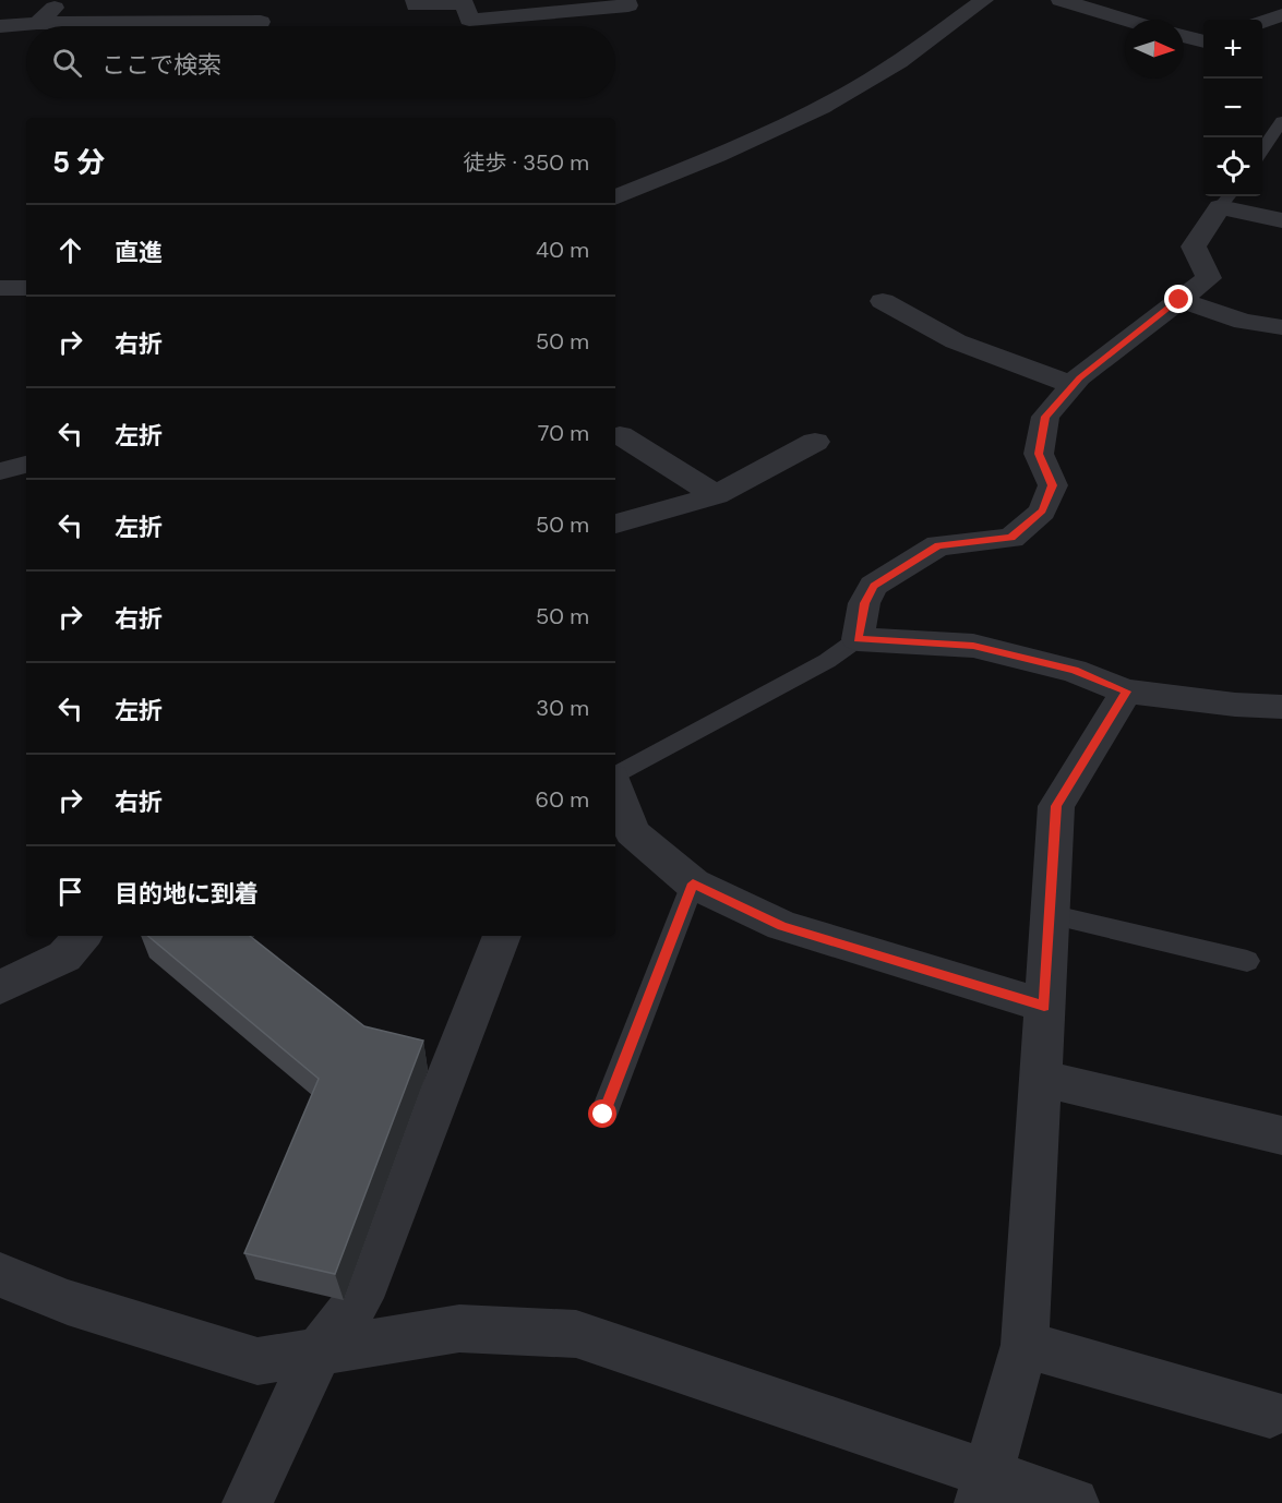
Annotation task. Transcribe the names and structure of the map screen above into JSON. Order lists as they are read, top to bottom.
{
  "north": "right",
  "page": {
    "map_buttons": ["+", "−"],
    "search": "ここで検索",
    "heading": ["5 分", "徒歩 · 350 m"],
    "list": [
      ["直進", "40 m"],
      ["右折", "50 m"],
      ["左折", "70 m"],
      ["左折", "50 m"],
      ["右折", "50 m"],
      ["左折", "30 m"],
      ["右折", "60 m"],
      "目的地に到着"
    ]
  }
}
